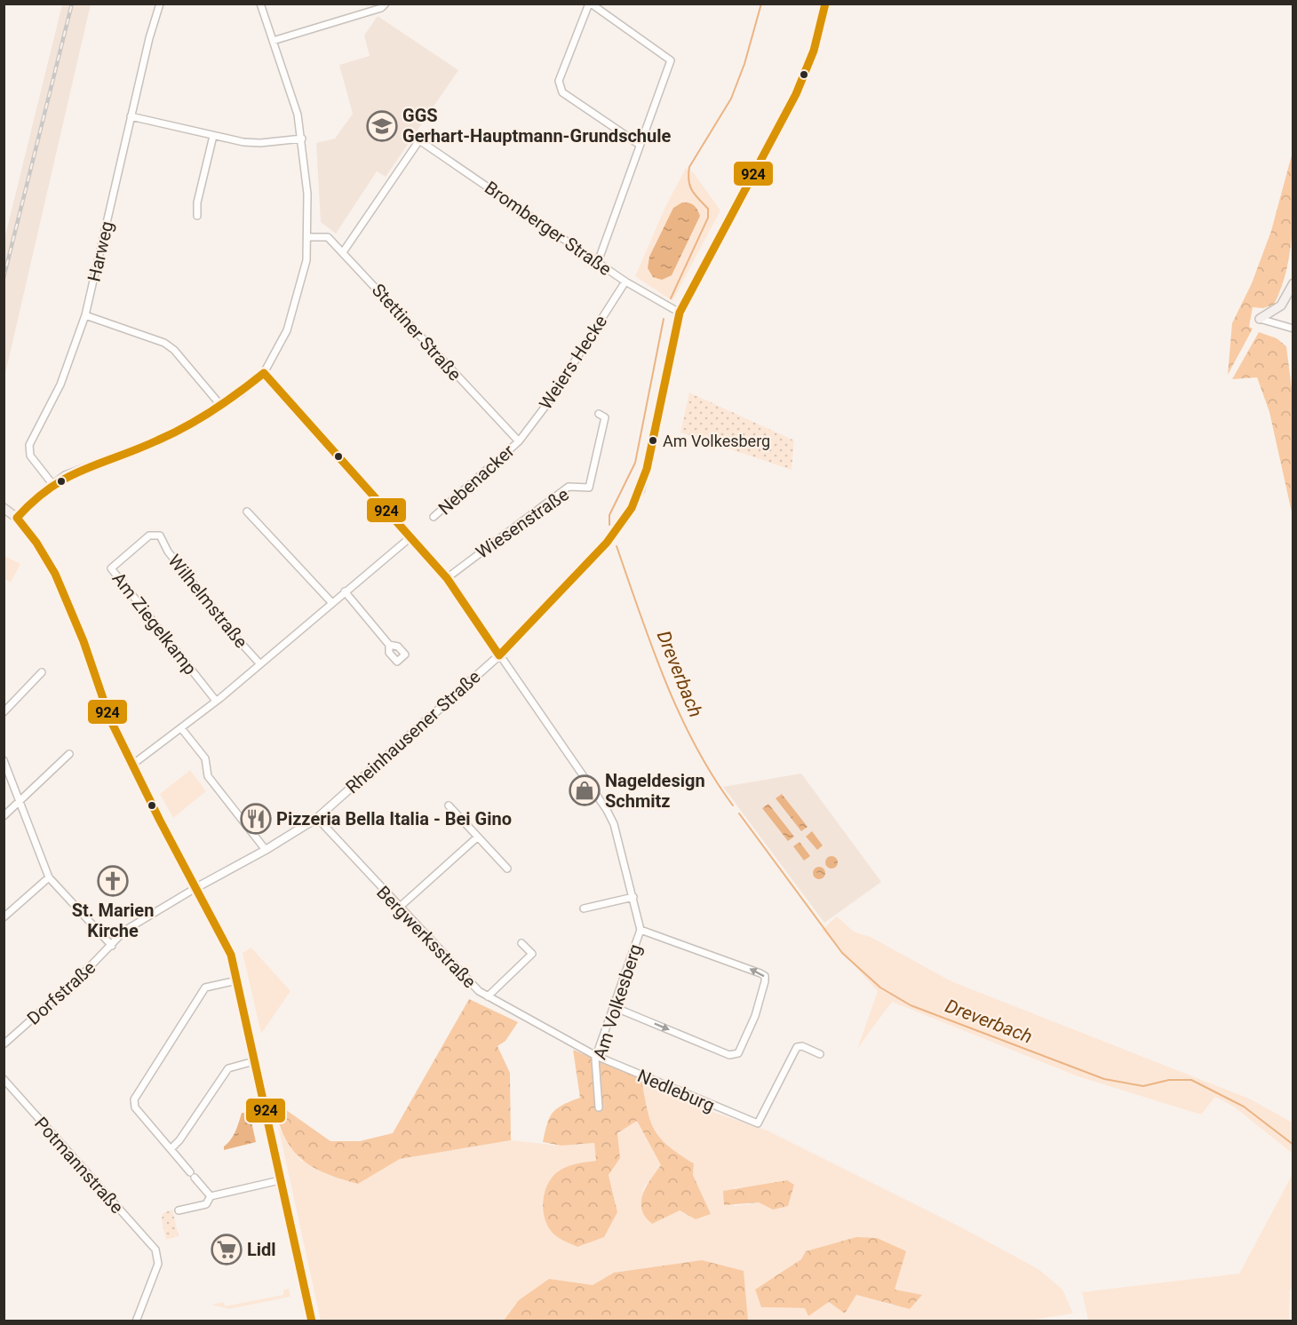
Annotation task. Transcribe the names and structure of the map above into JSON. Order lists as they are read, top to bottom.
{
  "streets": {
    "street": [
      "Bromberger Straße",
      "Harweg",
      "Stettiner Straße",
      "Weiers Hecke",
      "Nebenacker",
      "Wiesenstraße",
      "Wilhelmstraße",
      "Am Ziegelkamp",
      "Rheinhausener Straße",
      "Bergwerksstraße",
      "Dorfstraße",
      "Am Volkesberg",
      "Nedleburg",
      "Potmannstraße"
    ]
  },
  "crossings": [
    ["Bromberger Straße", "Stettiner Straße"],
    ["Bromberger Straße", "Weiers Hecke"],
    ["Bromberger Straße", "Rheinhausener Straße"],
    ["Stettiner Straße", "Weiers Hecke"],
    ["Stettiner Straße", "Nebenacker"],
    ["Weiers Hecke", "Nebenacker"],
    ["Wiesenstraße", "Am Volkesberg"],
    ["Wilhelmstraße", "Am Ziegelkamp"],
    ["Rheinhausener Straße", "Bergwerksstraße"],
    ["Rheinhausener Straße", "Dorfstraße"],
    ["Rheinhausener Straße", "Am Volkesberg"],
    ["Bergwerksstraße", "Nedleburg"],
    ["Am Volkesberg", "Nedleburg"]
  ],
  "water": ["Dreverbach"],
  "places": {
    "school or university": ["GGS Gerhart-Hauptmann-Grundschule"],
    "other": ["Am Volkesberg"],
    "shop": ["Nageldesign Schmitz"],
    "restaurant": ["Pizzeria Bella Italia - Bei Gino"],
    "church": ["St. Marien Kirche"],
    "supermarket": ["Lidl"]
  },
  "lines": ["transit line 924"]
}
